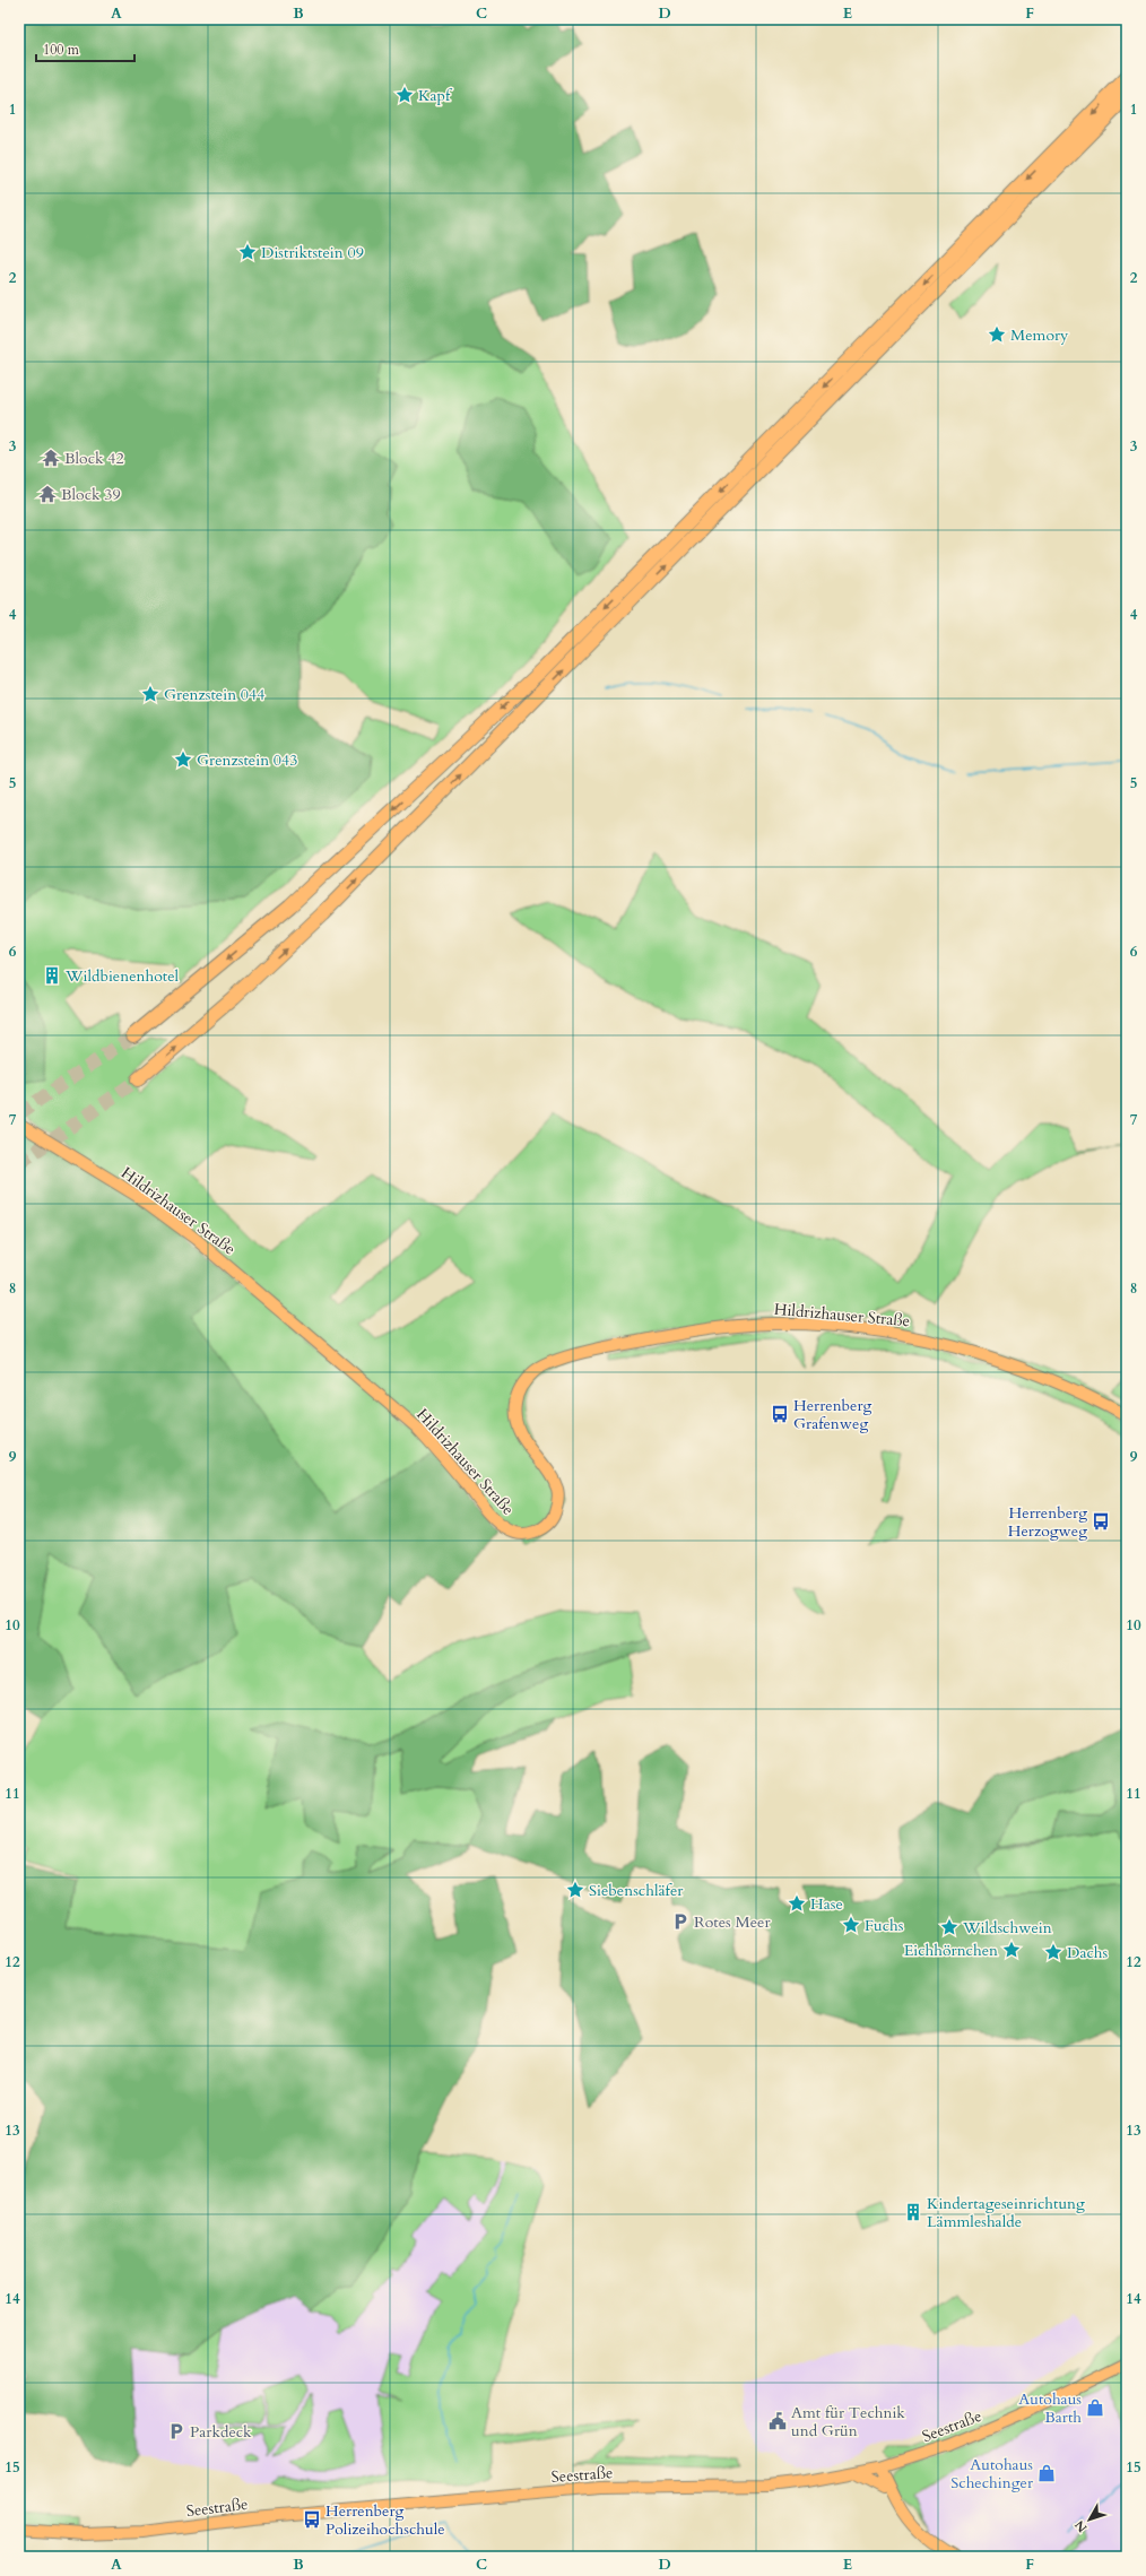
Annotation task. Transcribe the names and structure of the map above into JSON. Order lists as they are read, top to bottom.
{
  "streets": {
    "main road": ["Hildrizhauser Straße", "Seestraße"]
  },
  "places": {
    "place": [
      "Kapf",
      "Distriktstein 09",
      "Memory",
      "Grenzstein 044",
      "Grenzstein 043",
      "Siebenschläfer",
      "Hase",
      "Fuchs",
      "Wildschwein",
      "Eichhörnchen",
      "Dachs"
    ],
    "temple": ["Block 42", "Block 39"],
    "building": ["Wildbienenhotel", "Kindertageseinrichtung Lämmleshalde"],
    "bus stop": ["Herrenberg Grafenweg", "Herrenberg Herzogweg", "Herrenberg Polizeihochschule"],
    "parking": ["Rotes Meer", "Parkdeck"],
    "shop": ["Autohaus Barth", "Autohaus Schechinger"],
    "public building": ["Amt für Technik und Grün"]
  },
  "scale_bar": "100 m",
  "north": "bottom left",
  "grid": {
    "columns": [
      "A",
      "B",
      "C",
      "D",
      "E",
      "F"
    ],
    "rows": [
      "1",
      "2",
      "3",
      "4",
      "5",
      "6",
      "7",
      "8",
      "9",
      "10",
      "11",
      "12",
      "13",
      "14",
      "15"
    ]
  }
}
